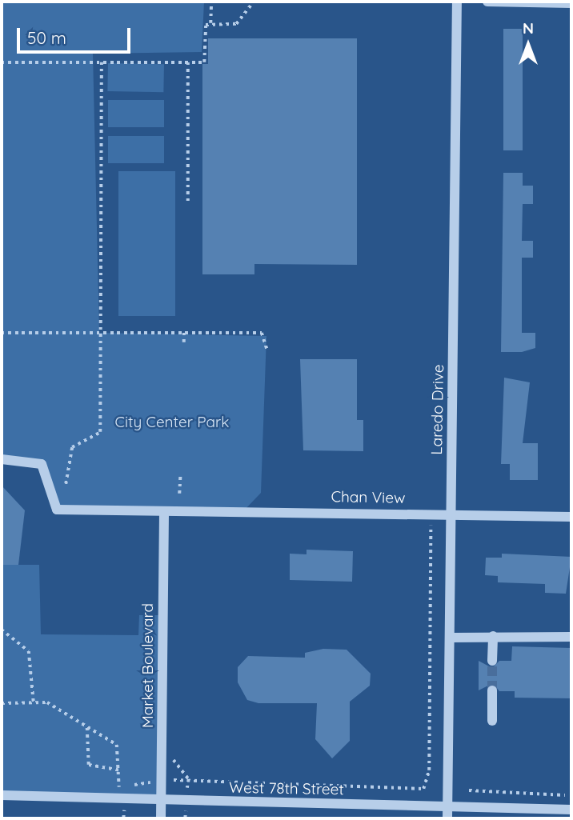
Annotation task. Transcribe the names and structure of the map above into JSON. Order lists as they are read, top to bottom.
{
  "streets": {
    "street": [
      "Laredo Drive",
      "Chan View",
      "Market Boulevard",
      "West 78th Street"
    ]
  },
  "crossings": [
    ["Laredo Drive", "Chan View"],
    ["Laredo Drive", "West 78th Street"],
    ["Chan View", "Market Boulevard"],
    ["Market Boulevard", "West 78th Street"]
  ],
  "parks": ["City Center Park"],
  "scale_bar": "50 m",
  "north": "top"
}
